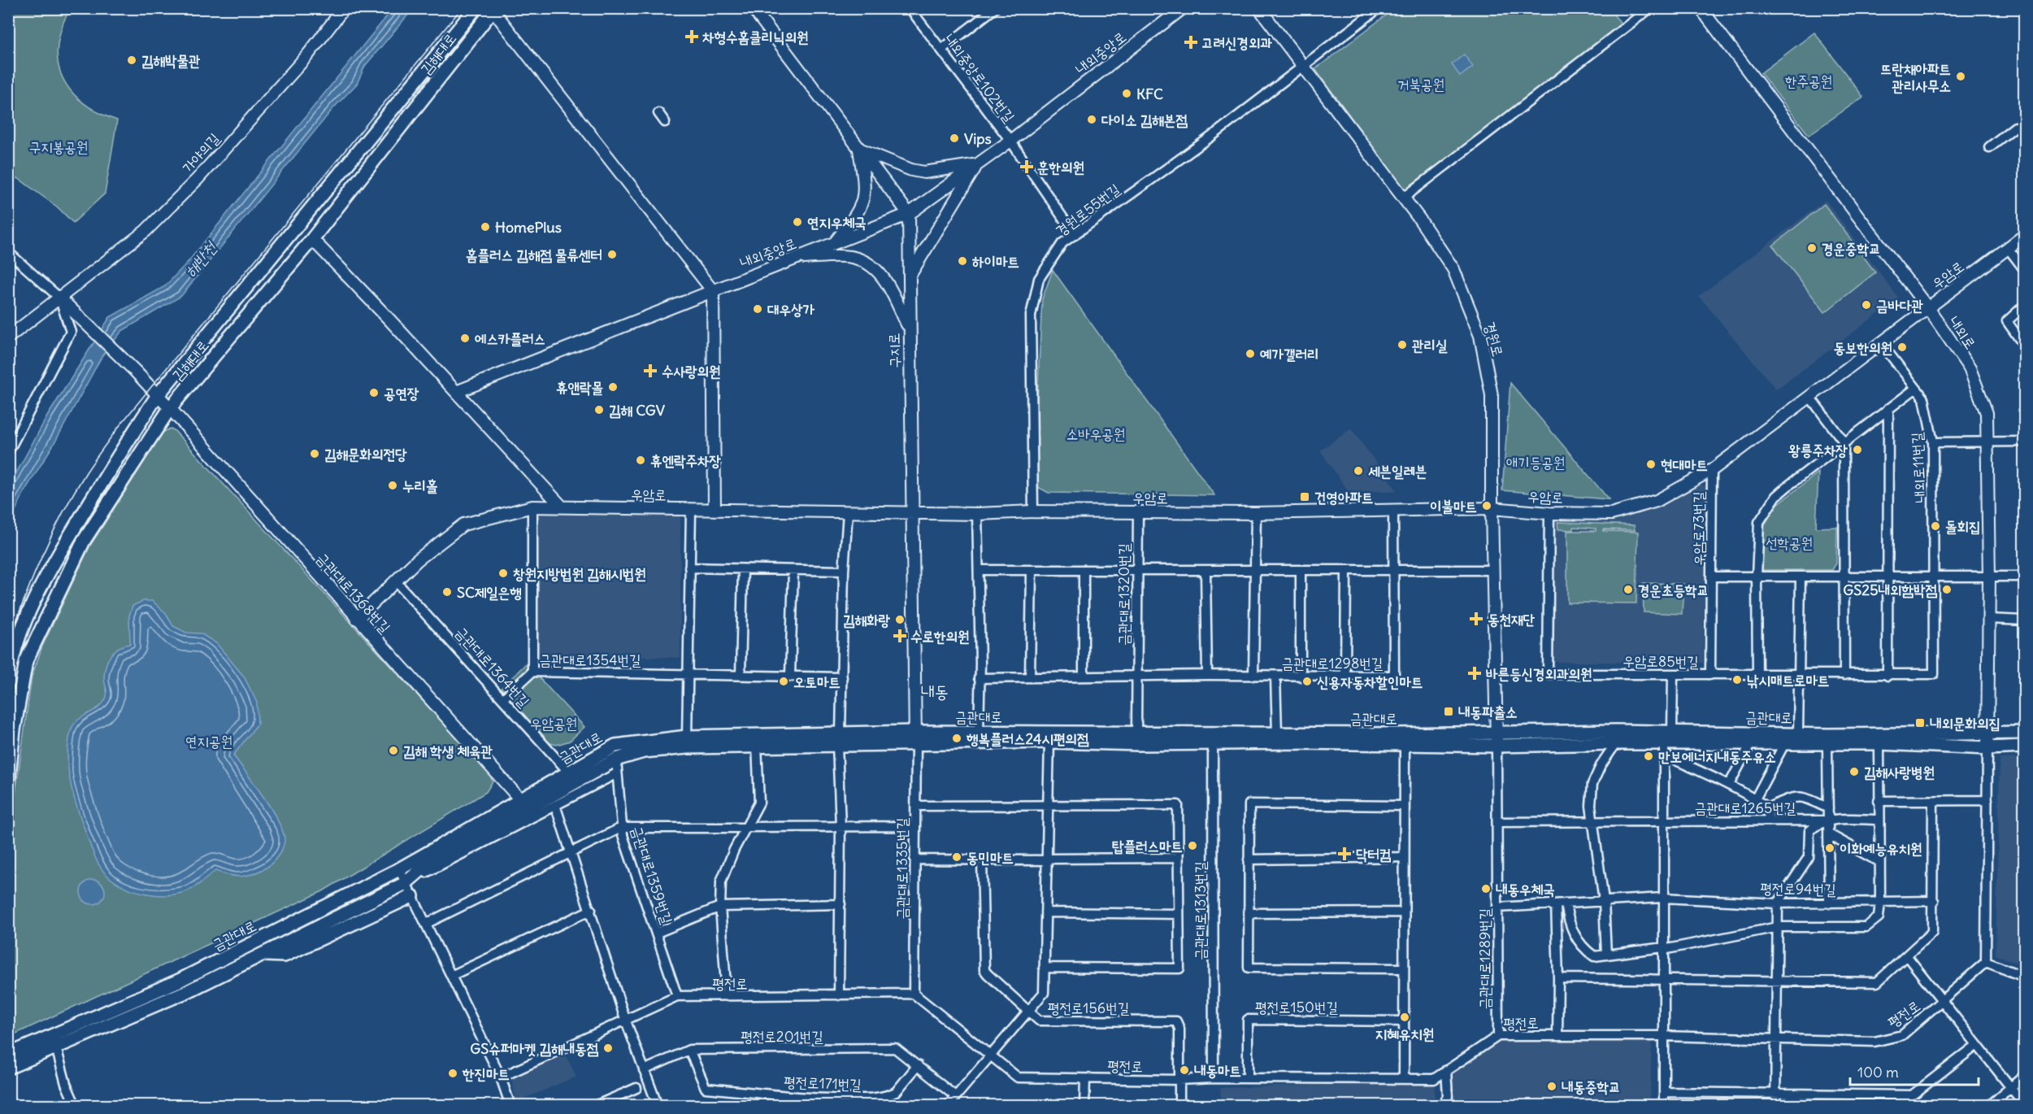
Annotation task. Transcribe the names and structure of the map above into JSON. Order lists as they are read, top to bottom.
{
  "streets": {
    "main road": ["김해대로", "금관대로"],
    "street": [
      "내외중앙로",
      "내외중앙로102번길",
      "가야의길",
      "경원로55번길",
      "우암로",
      "내외로",
      "경원로",
      "구지로",
      "내외로11번길",
      "우암로73번길",
      "금관대로1368번길",
      "금관대로1320번길",
      "금관대로1354번길",
      "우암로85번길",
      "금관대로1298번길",
      "금관대로1364번길",
      "금관대로1265번길",
      "금관대로1335번길",
      "금관대로1359번길",
      "평전로94번길",
      "금관대로1313번길",
      "금관대로1289번길",
      "평전로",
      "평전로150번길",
      "평전로156번길",
      "평전로201번길",
      "평전로171번길"
    ]
  },
  "crossings": [
    ["내외중앙로", "내외중앙로102번길"],
    ["내외중앙로", "구지로"],
    ["김해대로", "금관대로1368번길"],
    ["내외중앙로102번길", "경원로55번길"],
    ["가야의길", "금관대로1368번길"],
    ["경원로55번길", "우암로"],
    ["경원로55번길", "경원로"],
    ["우암로", "내외로"],
    ["우암로", "경원로"],
    ["우암로", "구지로"],
    ["우암로", "내외로11번길"],
    ["우암로", "우암로73번길"],
    ["우암로", "금관대로1368번길"],
    ["우암로", "금관대로1320번길"],
    ["우암로", "우암로85번길"],
    ["우암로", "금관대로1298번길"],
    ["우암로", "금관대로1364번길"],
    ["내외로", "금관대로"],
    ["경원로", "금관대로"],
    ["경원로", "금관대로1289번길"],
    ["구지로", "금관대로"],
    ["구지로", "금관대로1335번길"],
    ["내외로11번길", "우암로85번길"],
    ["우암로73번길", "우암로85번길"],
    ["금관대로1368번길", "금관대로"],
    ["금관대로1320번길", "금관대로1298번길"],
    ["금관대로1320번길", "금관대로"],
    ["금관대로1354번길", "금관대로1364번길"],
    ["금관대로1364번길", "금관대로"],
    ["금관대로", "금관대로1335번길"],
    ["금관대로", "금관대로1359번길"],
    ["금관대로", "금관대로1313번길"],
    ["금관대로", "금관대로1289번길"],
    ["금관대로1335번길", "평전로"],
    ["금관대로1359번길", "평전로"],
    ["평전로94번길", "금관대로1289번길"],
    ["금관대로1313번길", "평전로"],
    ["금관대로1289번길", "평전로"],
    ["평전로", "평전로150번길"],
    ["평전로", "평전로156번길"],
    ["평전로201번길", "평전로171번길"]
  ],
  "districts": ["내동"],
  "water": ["해반천"],
  "parks": [
    "한주공원",
    "거북공원",
    "구지봉공원",
    "소바우공원",
    "애기등공원",
    "선학공원",
    "우암공원",
    "연지공원"
  ],
  "places": {
    "health": [
      "차형수홈클리닉의원",
      "고려신경외과",
      "훈한의원",
      "수사랑의원",
      "동천재단",
      "수로한의원",
      "바른등신경외과의원",
      "닥터컴"
    ],
    "other": [
      "김해박물관",
      "뜨란채아파트 관리사무소",
      "KFC",
      "다이소 김해본점",
      "Vips",
      "연지우체국",
      "HomePlus",
      "경운중학교",
      "홈플러스 김해점 물류센터",
      "하이마트",
      "금바다관",
      "대우상가",
      "에스카플러스",
      "관리실",
      "동보한의원",
      "예가갤러리",
      "휴앤락몰",
      "공연장",
      "김해 CGV",
      "왕릉주차장",
      "김해문화의전당",
      "휴엔락주차장",
      "현대마트",
      "세븐일레븐",
      "누리홀",
      "이불마트",
      "돌회집",
      "창원지방법원 김해시법원",
      "경운초등학교",
      "GS25내외함박점",
      "SC제일은행",
      "김해화랑",
      "낚시매트로마트",
      "오토마트",
      "신용자동차할인마트",
      "행복플러스24시편의점",
      "김해 학생 체육관",
      "만보에너지내동주유소",
      "김해사랑병원",
      "탑플러스마트",
      "이화예능유치원",
      "동민마트",
      "내동우체국",
      "지혜유치원",
      "GS슈퍼마켓 김해내동점",
      "내동마트",
      "한진마트",
      "내동중학교"
    ],
    "transit": ["건영아파트", "내동파출소", "내외문화의집"]
  },
  "scale_bar": "100 m"
}
